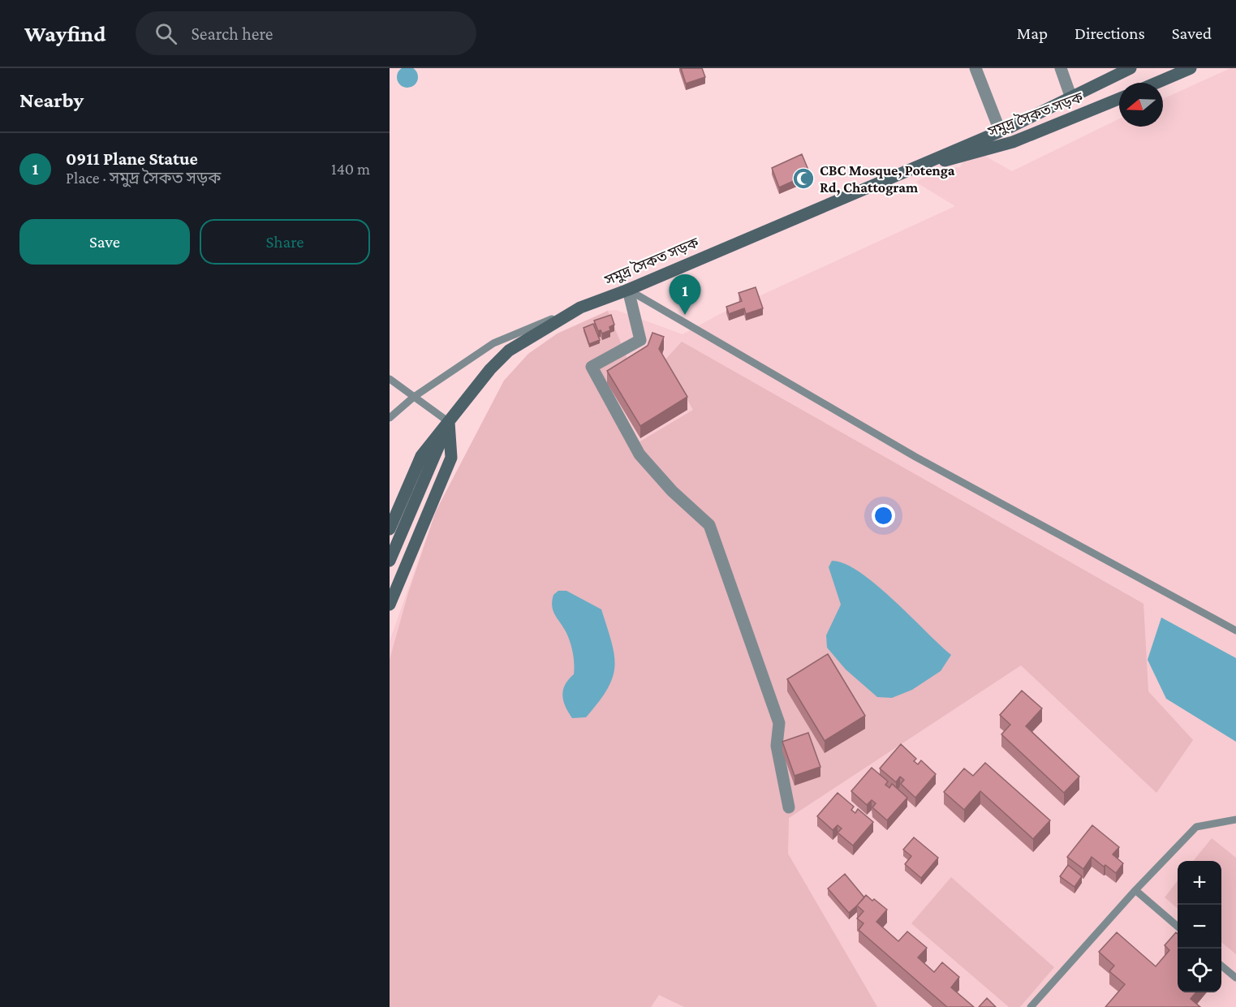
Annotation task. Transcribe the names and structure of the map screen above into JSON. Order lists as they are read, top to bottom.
{
  "streets": {
    "main road": ["সমুদ্র সৈকত সড়ক"]
  },
  "places": {
    "mosque": ["CBC Mosque, Potenga Rd, Chattogram"]
  },
  "north": "left",
  "page": {
    "header": "Wayfind",
    "search": "Search here",
    "nav": ["Map", "Directions", "Saved"],
    "heading": "Nearby",
    "list": [
      {
        "mark": "1",
        "name": "0911 Plane Statue",
        "note": "Place · সমুদ্র সৈকত সড়ক",
        "value": "140 m"
      }
    ],
    "buttons": ["Save", "Share"],
    "pins": "1",
    "map_buttons": ["+", "−"]
  }
}
